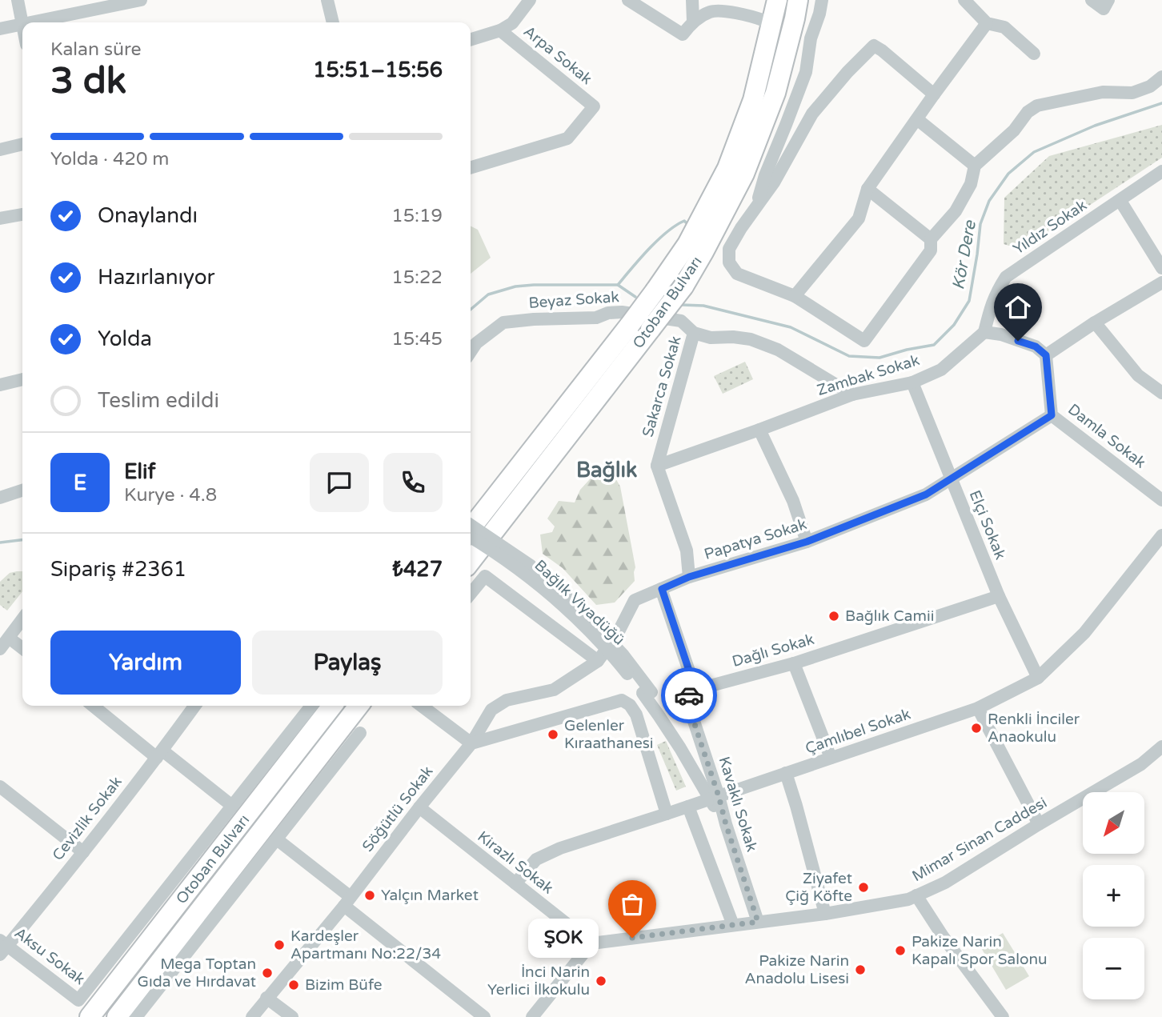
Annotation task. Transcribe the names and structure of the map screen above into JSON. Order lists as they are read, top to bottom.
{
  "streets": {
    "highway": ["Otoban Bulvarı"],
    "street": [
      "Arpa Sokak",
      "Yıldız Sokak",
      "Beyaz Sokak",
      "Zambak Sokak",
      "Sakarca Sokak",
      "Damla Sokak",
      "Elçi Sokak",
      "Papatya Sokak",
      "Bağlık Viyadüğü",
      "Dağlı Sokak",
      "Çamlıbel Sokak",
      "Kavaklı Sokak",
      "Söğütlü Sokak",
      "Cevizlik Sokak",
      "Mimar Sinan Caddesi",
      "Kirazlı Sokak",
      "Aksu Sokak"
    ]
  },
  "crossings": [
    ["Yıldız Sokak", "Zambak Sokak"],
    ["Beyaz Sokak", "Sakarca Sokak"],
    ["Zambak Sokak", "Sakarca Sokak"],
    ["Zambak Sokak", "Elçi Sokak"],
    ["Damla Sokak", "Papatya Sokak"],
    ["Elçi Sokak", "Papatya Sokak"],
    ["Elçi Sokak", "Dağlı Sokak"],
    ["Elçi Sokak", "Çamlıbel Sokak"],
    ["Papatya Sokak", "Kavaklı Sokak"],
    ["Papatya Sokak", "Söğütlü Sokak"],
    ["Bağlık Viyadüğü", "Çamlıbel Sokak"],
    ["Bağlık Viyadüğü", "Kavaklı Sokak"],
    ["Dağlı Sokak", "Kavaklı Sokak"],
    ["Çamlıbel Sokak", "Kavaklı Sokak"],
    ["Çamlıbel Sokak", "Kirazlı Sokak"],
    ["Kavaklı Sokak", "Mimar Sinan Caddesi"],
    ["Söğütlü Sokak", "Kirazlı Sokak"],
    ["Cevizlik Sokak", "Aksu Sokak"],
    ["Mimar Sinan Caddesi", "Kirazlı Sokak"]
  ],
  "districts": ["Bağlık"],
  "water": ["Kör Dere"],
  "places": [
    "Bağlık Camii",
    "Renkli İnciler Anaokulu",
    "Gelenler Kıraathanesi",
    "Ziyafet Çiğ Köfte",
    "Yalçın Market",
    "ŞOK",
    "Kardeşler Apartmanı No:22/34",
    "Pakize Narin Kapalı Spor Salonu",
    "Pakize Narin Anadolu Lisesi",
    "Mega Toptan Gıda ve Hırdavat",
    "İnci Narin Yerlici İlkokulu",
    "Bizim Büfe"
  ],
  "north": "bottom left",
  "page": {
    "heading": ["3 dk", "Kalan süre", "15:51–15:56"],
    "panel": [
      "Elif",
      "Kurye · 4.8",
      "Sipariş #2361",
      "₺427"
    ],
    "bar": "Yolda · 420 m",
    "list": [
      ["Onaylandı", "15:19"],
      ["Hazırlanıyor", "15:22"],
      ["Yolda", "15:45"],
      "Teslim edildi"
    ],
    "round": "E",
    "buttons": ["Yardım", "Paylaş"],
    "map_buttons": ["+", "−"],
    "bubble": "ŞOK"
  }
}
